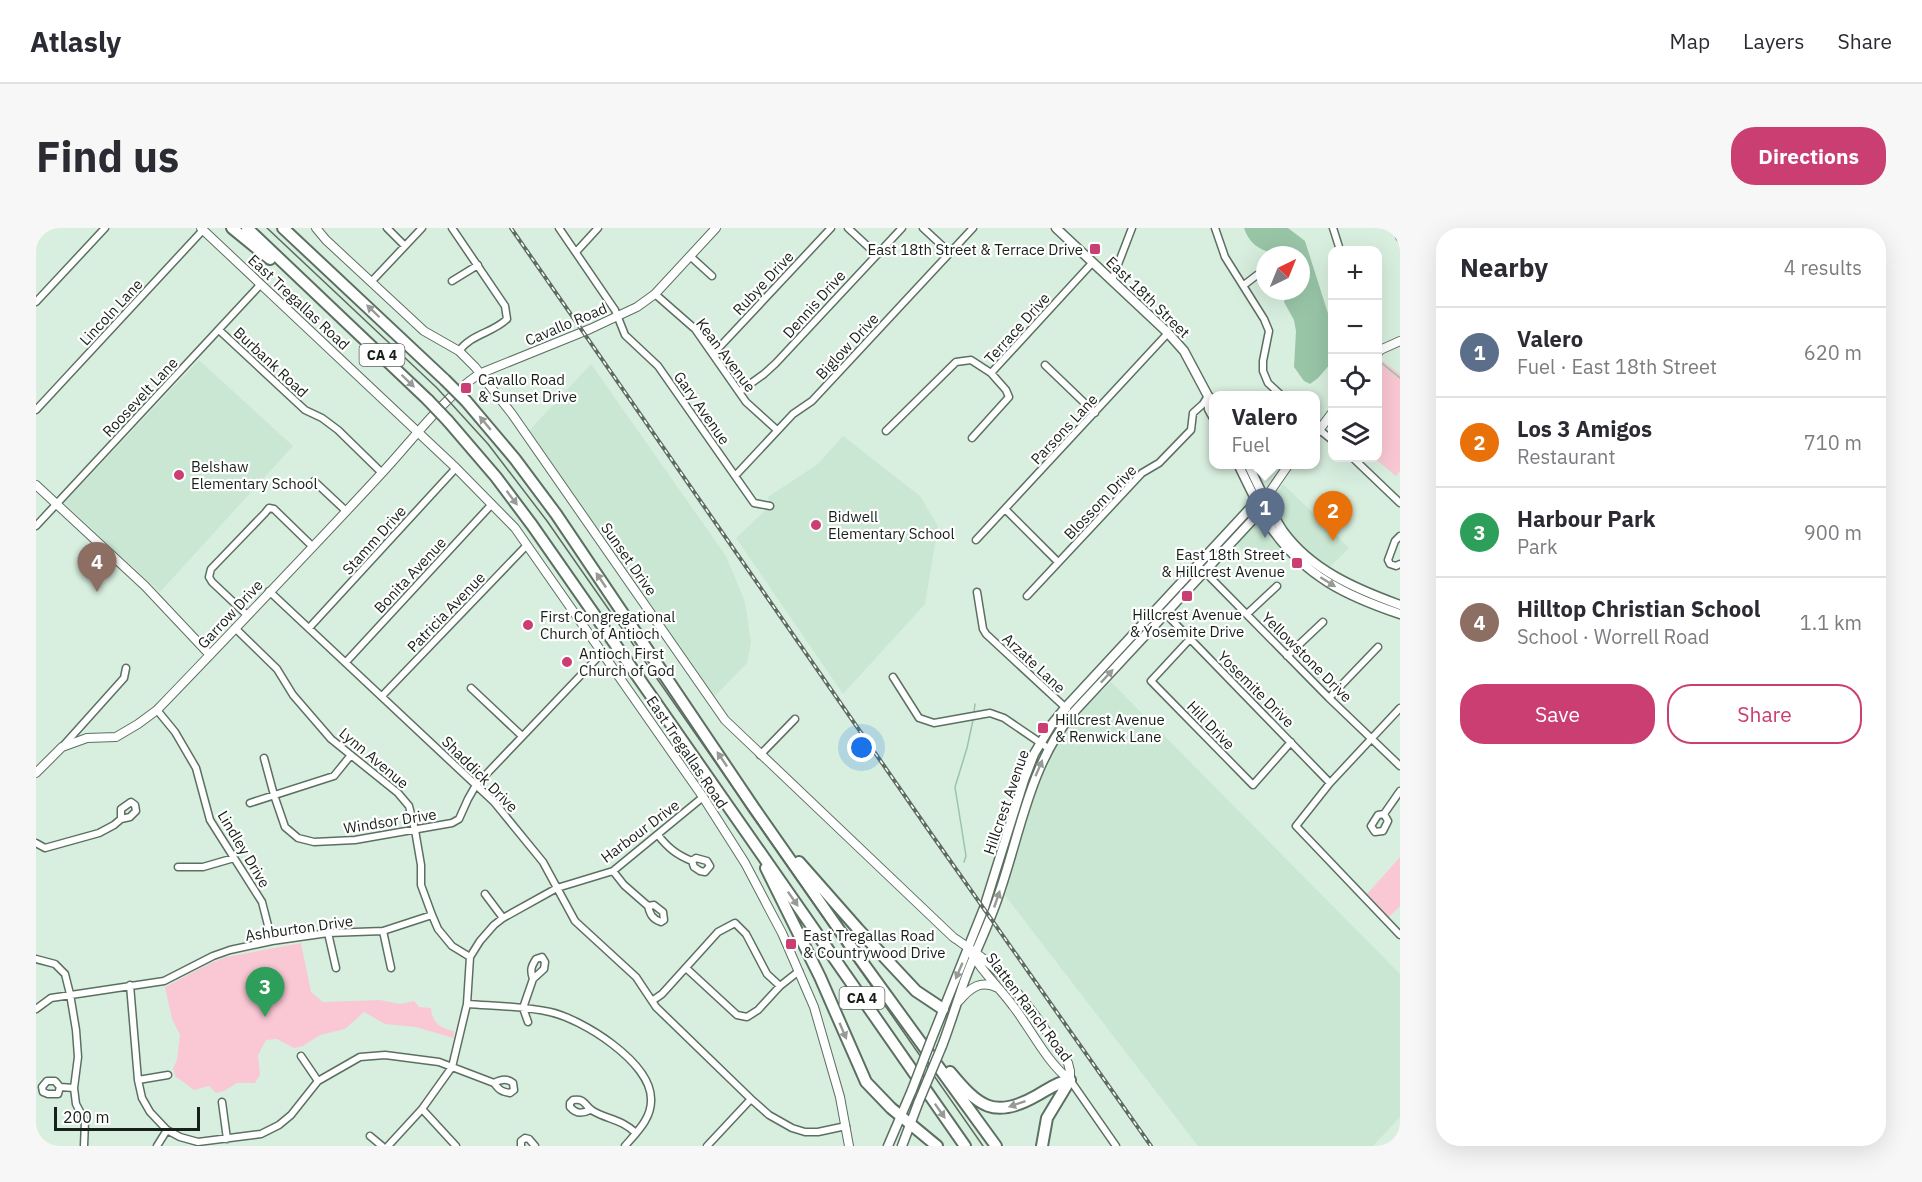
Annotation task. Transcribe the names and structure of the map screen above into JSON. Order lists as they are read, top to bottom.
{
  "streets": {
    "highway": ["CA 4"],
    "main road": ["East 18th Street", "Hillcrest Avenue"],
    "street": [
      "Rubye Drive",
      "East Tregallas Road",
      "Dennis Drive",
      "Lincoln Lane",
      "Cavallo Road",
      "Terrace Drive",
      "Biglow Drive",
      "Kean Avenue",
      "Burbank Road",
      "Roosevelt Lane",
      "Gary Avenue",
      "Parsons Lane",
      "Blossom Drive",
      "Stamm Drive",
      "Sunset Drive",
      "Bonita Avenue",
      "Patricia Avenue",
      "Garrow Drive",
      "Yellowstone Drive",
      "Arzate Lane",
      "Yosemite Drive",
      "Hill Drive",
      "Lynn Avenue",
      "Shaddick Drive",
      "Windsor Drive",
      "Harbour Drive",
      "Lindley Drive",
      "Ashburton Drive",
      "Slatten Ranch Road"
    ]
  },
  "crossings": [
    ["Rubye Drive", "Kean Avenue"],
    ["East 18th Street", "Terrace Drive"],
    ["East 18th Street", "Parsons Lane"],
    ["East Tregallas Road", "Lincoln Lane"],
    ["East Tregallas Road", "Cavallo Road"],
    ["East Tregallas Road", "Roosevelt Lane"],
    ["East Tregallas Road", "Stamm Drive"],
    ["East Tregallas Road", "Bonita Avenue"],
    ["East Tregallas Road", "Patricia Avenue"],
    ["East Tregallas Road", "Garrow Drive"],
    ["East Tregallas Road", "Shaddick Drive"],
    ["East Tregallas Road", "Windsor Drive"],
    ["East Tregallas Road", "Harbour Drive"],
    ["Dennis Drive", "Kean Avenue"],
    ["Cavallo Road", "Kean Avenue"],
    ["Cavallo Road", "Gary Avenue"],
    ["Cavallo Road", "Sunset Drive"],
    ["Cavallo Road", "Garrow Drive"],
    ["Biglow Drive", "Kean Avenue"],
    ["Biglow Drive", "Gary Avenue"],
    ["Burbank Road", "Roosevelt Lane"],
    ["Burbank Road", "Garrow Drive"],
    ["Stamm Drive", "Shaddick Drive"],
    ["Sunset Drive", "Hillcrest Avenue"],
    ["Sunset Drive", "Slatten Ranch Road"],
    ["Bonita Avenue", "Shaddick Drive"],
    ["Patricia Avenue", "Shaddick Drive"],
    ["Garrow Drive", "Lynn Avenue"],
    ["Garrow Drive", "Shaddick Drive"],
    ["Garrow Drive", "Lindley Drive"],
    ["Yellowstone Drive", "Hillcrest Avenue"],
    ["Arzate Lane", "Hillcrest Avenue"],
    ["Yosemite Drive", "Hill Drive"],
    ["Yosemite Drive", "Hillcrest Avenue"],
    ["Lynn Avenue", "Windsor Drive"],
    ["Lynn Avenue", "Harbour Drive"],
    ["Lynn Avenue", "Ashburton Drive"],
    ["Shaddick Drive", "Windsor Drive"],
    ["Shaddick Drive", "Harbour Drive"],
    ["Hillcrest Avenue", "Slatten Ranch Road"],
    ["Lindley Drive", "Ashburton Drive"]
  ],
  "places": {
    "transit": [
      "East 18th Street & Terrace Drive",
      "Cavallo Road & Sunset Drive",
      "East 18th Street & Hillcrest Avenue",
      "Hillcrest Avenue & Yosemite Drive",
      "Hillcrest Avenue & Renwick Lane",
      "East Tregallas Road & Countrywood Drive"
    ],
    "other": [
      "Belshaw Elementary School",
      "Bidwell Elementary School",
      "First Congregational Church of Antioch",
      "Antioch First Church of God"
    ]
  },
  "scale_bar": "200 m",
  "north": "top right",
  "page": {
    "header": "Atlasly",
    "nav": ["Map", "Layers", "Share"],
    "buttons": [
      "Directions",
      ["Save", "Share"]
    ],
    "title": "Find us",
    "heading": ["Nearby", "4 results"],
    "map_buttons": ["+", "−"],
    "list": [
      {
        "mark": "1",
        "name": "Valero",
        "note": "Fuel · East 18th Street",
        "value": "620 m"
      },
      {
        "mark": "2",
        "name": "Los 3 Amigos",
        "note": "Restaurant",
        "value": "710 m"
      },
      {
        "mark": "3",
        "name": "Harbour Park",
        "note": "Park",
        "value": "900 m"
      },
      {
        "mark": "4",
        "name": "Hilltop Christian School",
        "note": "School · Worrell Road",
        "value": "1.1 km"
      }
    ],
    "popup": ["Valero", "Fuel"],
    "pins": [
      "1",
      "2",
      "4",
      "3"
    ],
    "scale": "200 m"
  }
}
